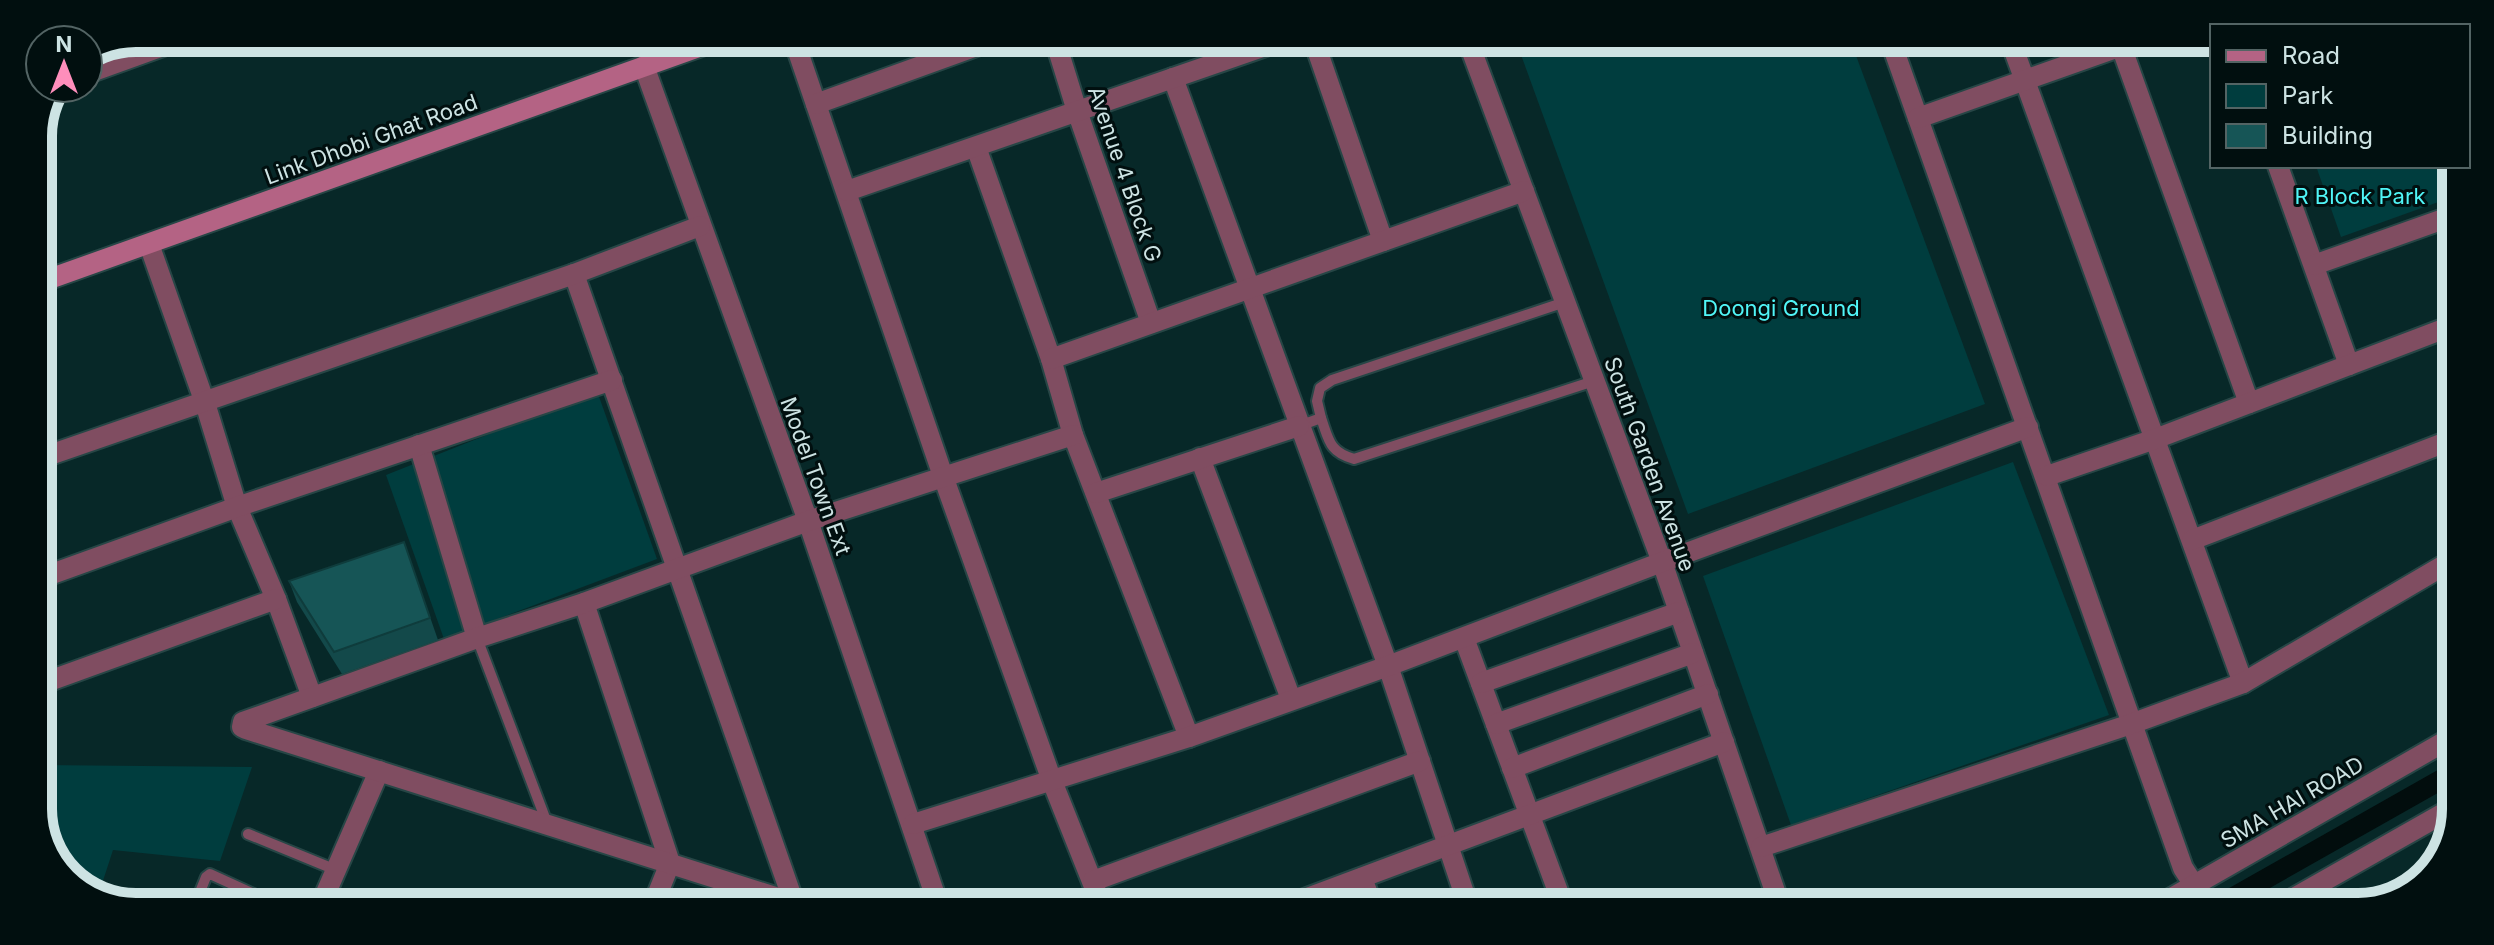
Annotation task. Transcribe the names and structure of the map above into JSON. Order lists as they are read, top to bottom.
{
  "streets": {
    "street": [
      "Link Dhobi Ghat Road",
      "Avenue 4 Block G",
      "South Garden Avenue",
      "Model Town Ext",
      "SMA HAI ROAD"
    ]
  },
  "crossings": [
    ["Link Dhobi Ghat Road", "Model Town Ext"]
  ],
  "parks": ["R Block Park", "Doongi Ground"],
  "legend": ["Road", "Park", "Building"],
  "north": "top"
}
